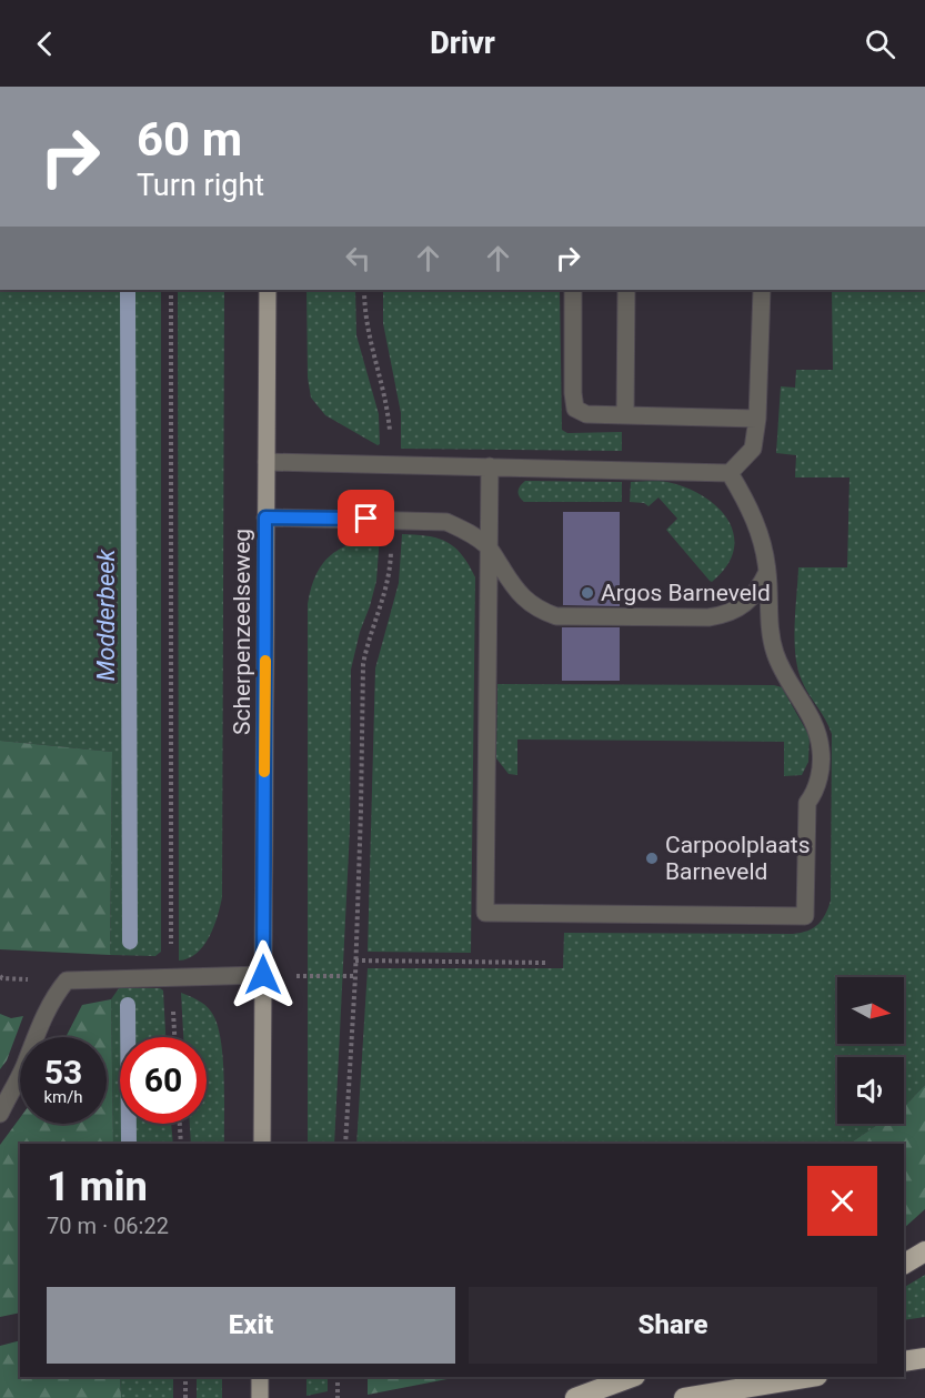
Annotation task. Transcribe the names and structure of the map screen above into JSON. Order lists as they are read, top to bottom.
{
  "streets": {
    "main road": ["Scherpenzeelseweg"]
  },
  "water": ["Modderbeek"],
  "places": ["Argos Barneveld", "Carpoolplaats Barneveld"],
  "north": "right",
  "page": {
    "header": "Drivr",
    "turn": ["60 m", "Turn right"],
    "speed": "53 km/h",
    "limit": "60",
    "heading": ["1 min", "70 m · 06:22"],
    "buttons": ["Exit", "Share"]
  }
}
